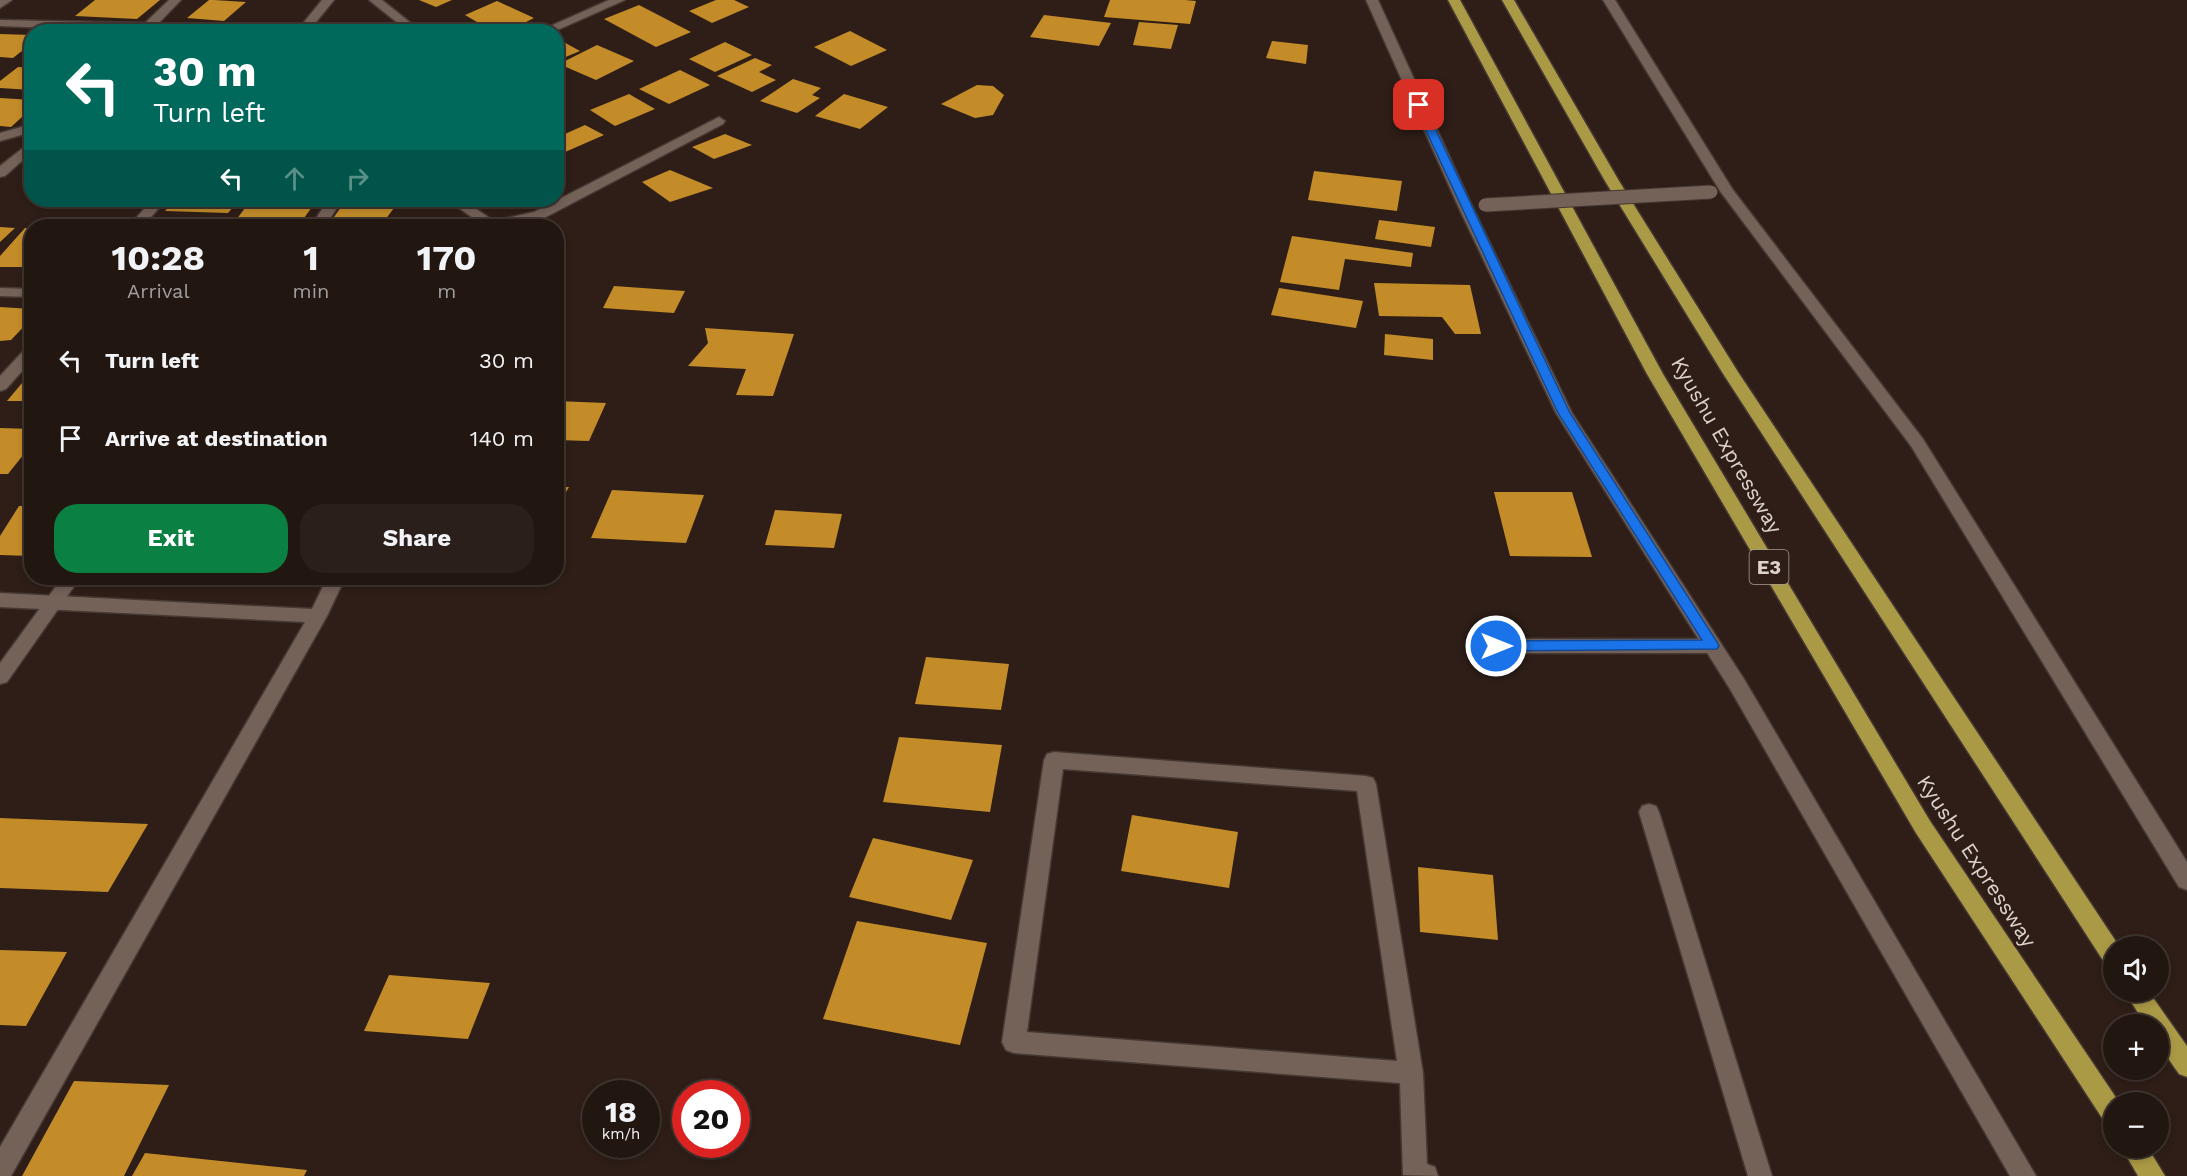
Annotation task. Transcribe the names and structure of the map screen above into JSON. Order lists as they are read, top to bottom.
{
  "streets": {
    "highway": ["Kyushu Expressway", "E3"]
  },
  "page": {
    "turn": ["30 m", "Turn left"],
    "eta": [
      "10:28",
      "Arrival",
      "1",
      "min",
      "170",
      "m"
    ],
    "list": [
      {
        "name": "Turn left",
        "value": "30 m"
      },
      {
        "name": "Arrive at destination",
        "value": "140 m"
      }
    ],
    "buttons": ["Exit", "Share"],
    "map_buttons": ["+", "−"],
    "speed": "18 km/h",
    "limit": "20"
  }
}
